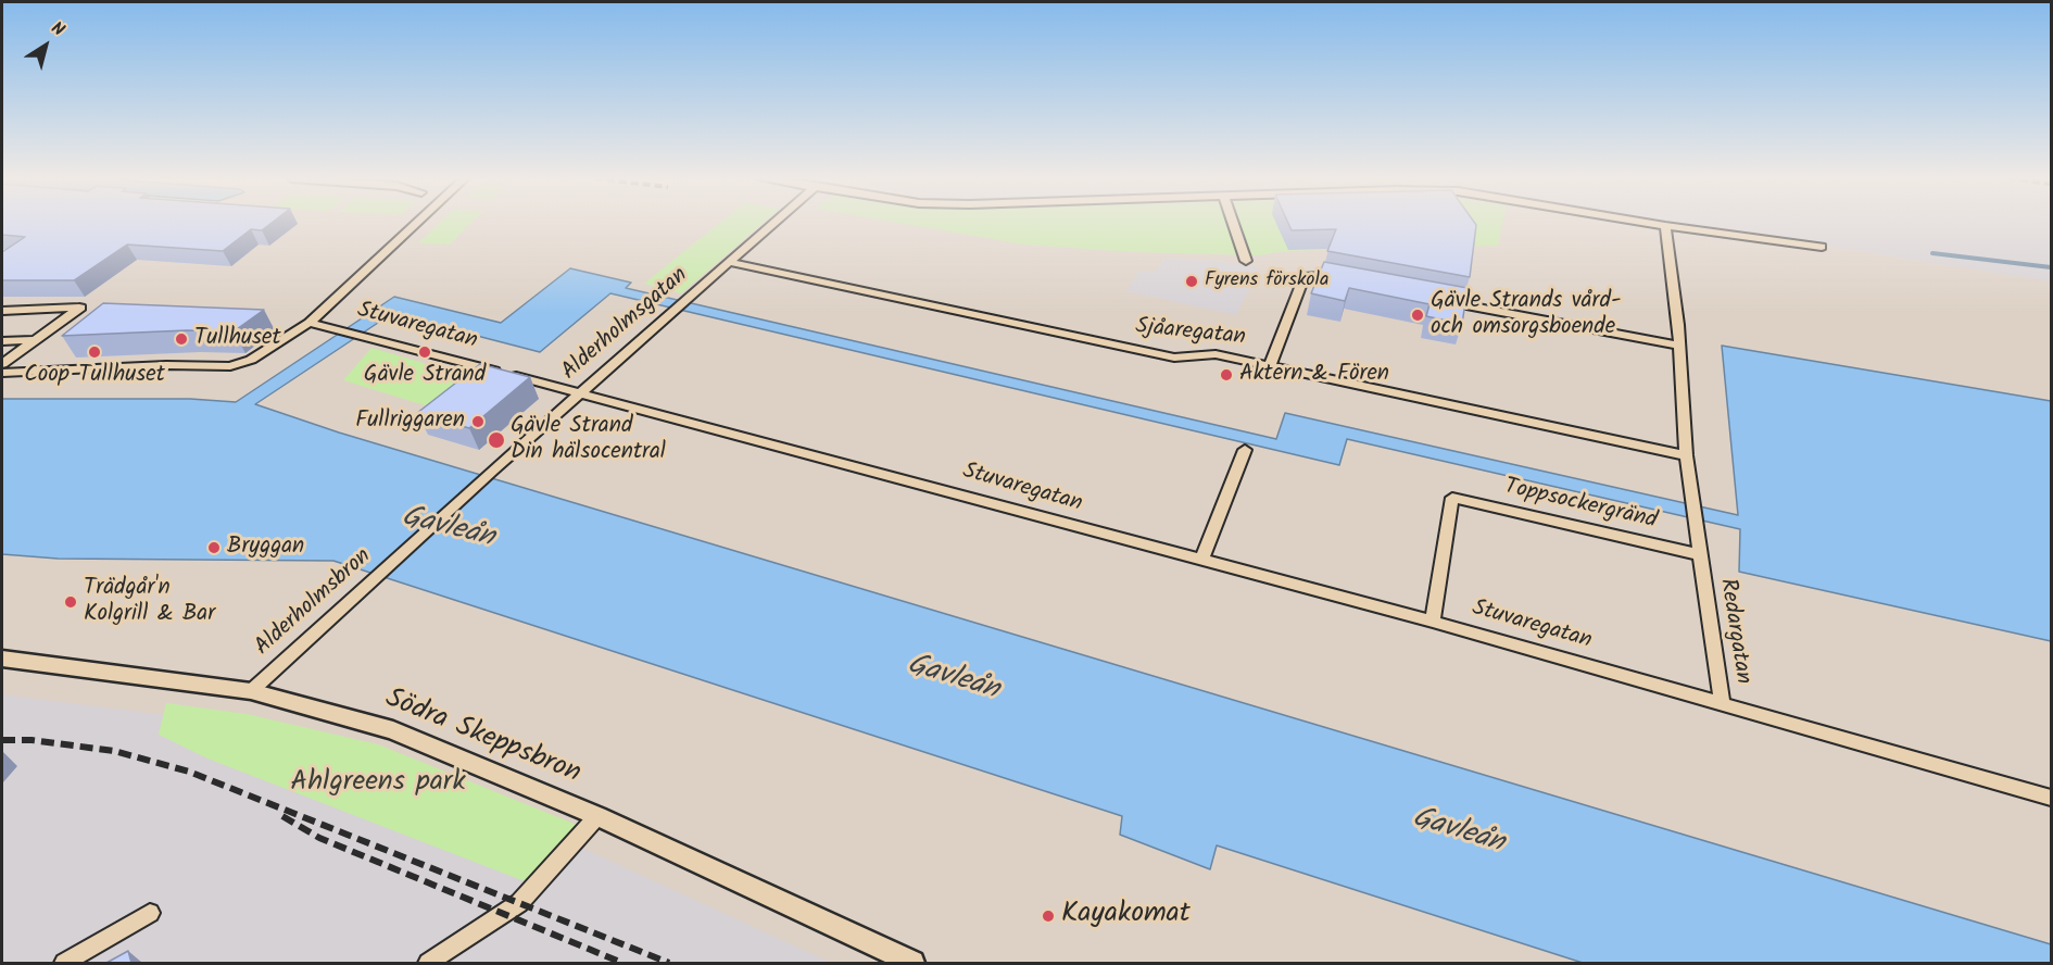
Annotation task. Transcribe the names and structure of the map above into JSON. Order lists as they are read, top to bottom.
{
  "streets": {
    "street": [
      "Alderholmsgatan",
      "Stuvaregatan",
      "Sjåaregatan",
      "Toppsockergränd",
      "Alderholmsbron",
      "Redargatan",
      "Södra Skeppsbron"
    ]
  },
  "crossings": [
    ["Alderholmsgatan", "Stuvaregatan"],
    ["Alderholmsgatan", "Sjåaregatan"],
    ["Alderholmsgatan", "Alderholmsbron"],
    ["Stuvaregatan", "Toppsockergränd"],
    ["Stuvaregatan", "Redargatan"],
    ["Sjåaregatan", "Redargatan"],
    ["Toppsockergränd", "Redargatan"],
    ["Alderholmsbron", "Södra Skeppsbron"]
  ],
  "water": ["Gavleån"],
  "parks": ["Ahlgreens park"],
  "places": [
    "Fyrens förskola",
    "Gävle Strands vård- och omsorgsboende",
    "Tullhuset",
    "Coop Tullhuset",
    "Gävle Strand",
    "Aktern & Fören",
    "Fullriggaren",
    "Gävle Strand Din hälsocentral",
    "Bryggan",
    "Trädgår'n Kolgrill & Bar",
    "Kayakomat"
  ],
  "north": "top right"
}
